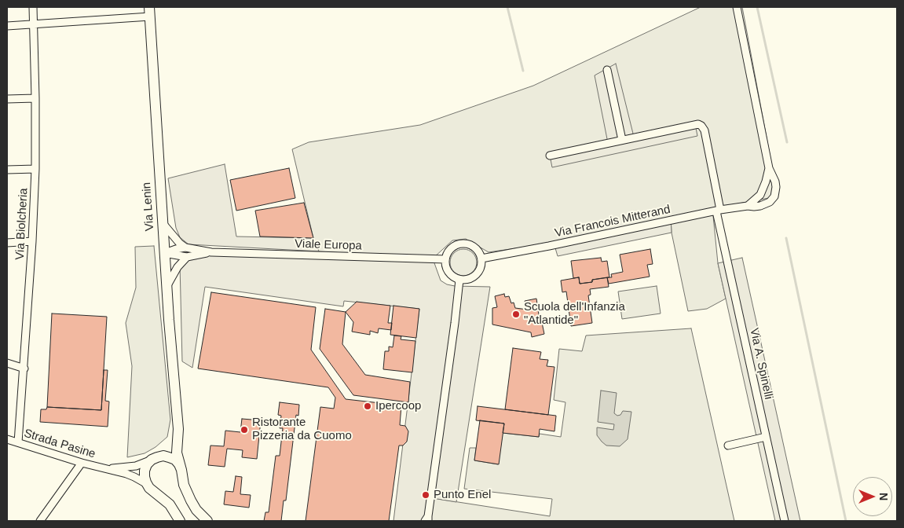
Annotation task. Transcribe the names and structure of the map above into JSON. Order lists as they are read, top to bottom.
{
  "streets": {
    "main road": ["Via Lenin"],
    "street": [
      "Via Francois Mitterand",
      "Via Biolcheria",
      "Viale Europa",
      "Via A. Spinelli",
      "Strada Pasine"
    ]
  },
  "crossings": [
    ["Via Francois Mitterand", "Viale Europa"],
    ["Via Francois Mitterand", "Via A. Spinelli"],
    ["Via Biolcheria", "Strada Pasine"]
  ],
  "places": [
    "Scuola dell'Infanzia \"Atlantide\"",
    "Ipercoop",
    "Ristorante Pizzeria da Cuomo",
    "Punto Enel"
  ],
  "north": "right"
}
